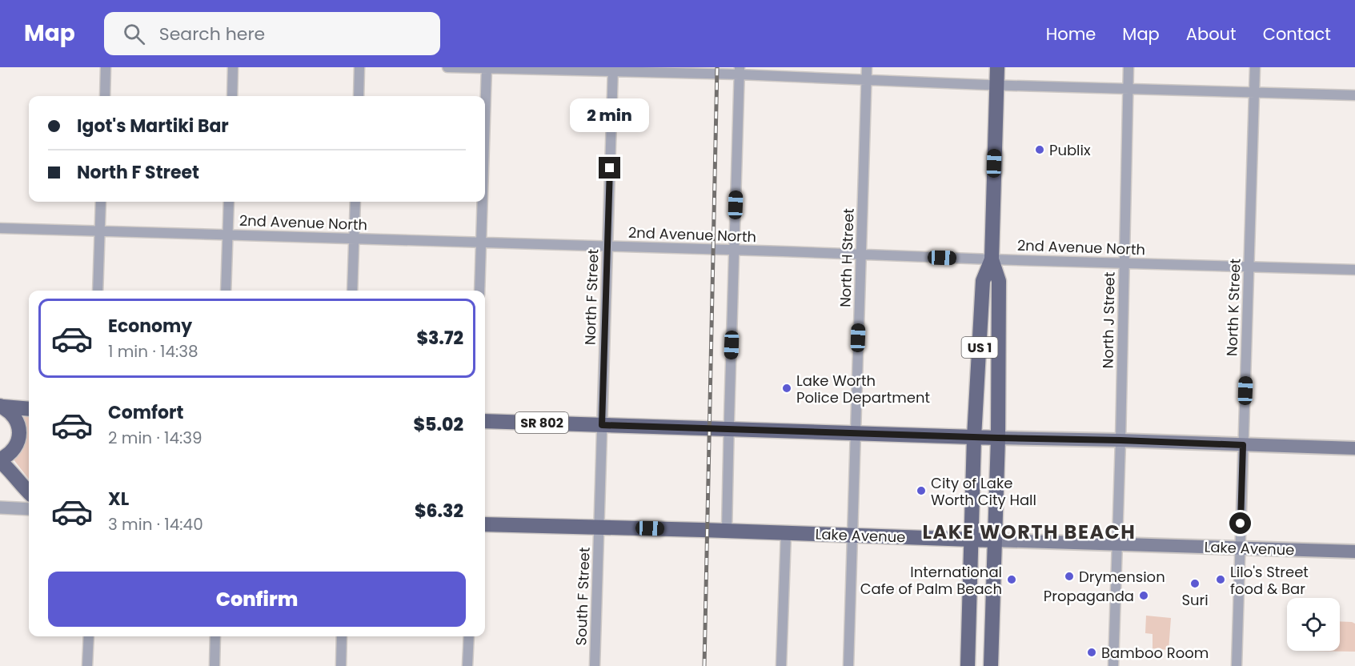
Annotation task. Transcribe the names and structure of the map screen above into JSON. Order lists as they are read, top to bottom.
{
  "streets": {
    "main road": ["US 1", "SR 802", "Lake Avenue"],
    "street": [
      "2nd Avenue North",
      "North H Street",
      "North F Street",
      "North K Street",
      "North J Street",
      "South F Street"
    ]
  },
  "crossings": [
    ["2nd Avenue North", "North H Street"],
    ["2nd Avenue North", "North F Street"],
    ["2nd Avenue North", "North K Street"],
    ["2nd Avenue North", "North J Street"],
    ["2nd Avenue North", "US 1"],
    ["North H Street", "SR 802"],
    ["North H Street", "Lake Avenue"],
    ["North F Street", "SR 802"],
    ["North F Street", "Lake Avenue"],
    ["North F Street", "South F Street"],
    ["North K Street", "SR 802"],
    ["North K Street", "Lake Avenue"],
    ["North J Street", "SR 802"],
    ["North J Street", "Lake Avenue"],
    ["US 1", "SR 802"],
    ["US 1", "Lake Avenue"],
    ["Lake Avenue", "South F Street"]
  ],
  "districts": ["LAKE WORTH BEACH"],
  "places": [
    "Publix",
    "Lake Worth Police Department",
    "City of Lake Worth City Hall",
    "Drymension",
    "International Cafe of Palm Beach",
    "Lilo's Street food & Bar",
    "Suri",
    "Propaganda",
    "Bamboo Room"
  ],
  "page": {
    "header": "Map",
    "search": "Search here",
    "nav": [
      "Home",
      "Map",
      "About",
      "Contact"
    ],
    "banner": ["Igot's Martiki Bar", "North F Street"],
    "bubble": "2 min",
    "list": [
      {
        "name": "Economy",
        "note": "1 min · 14:38",
        "value": "$3.72"
      },
      {
        "name": "Comfort",
        "note": "2 min · 14:39",
        "value": "$5.02"
      },
      {
        "name": "XL",
        "note": "3 min · 14:40",
        "value": "$6.32"
      }
    ],
    "buttons": "Confirm"
  }
}
